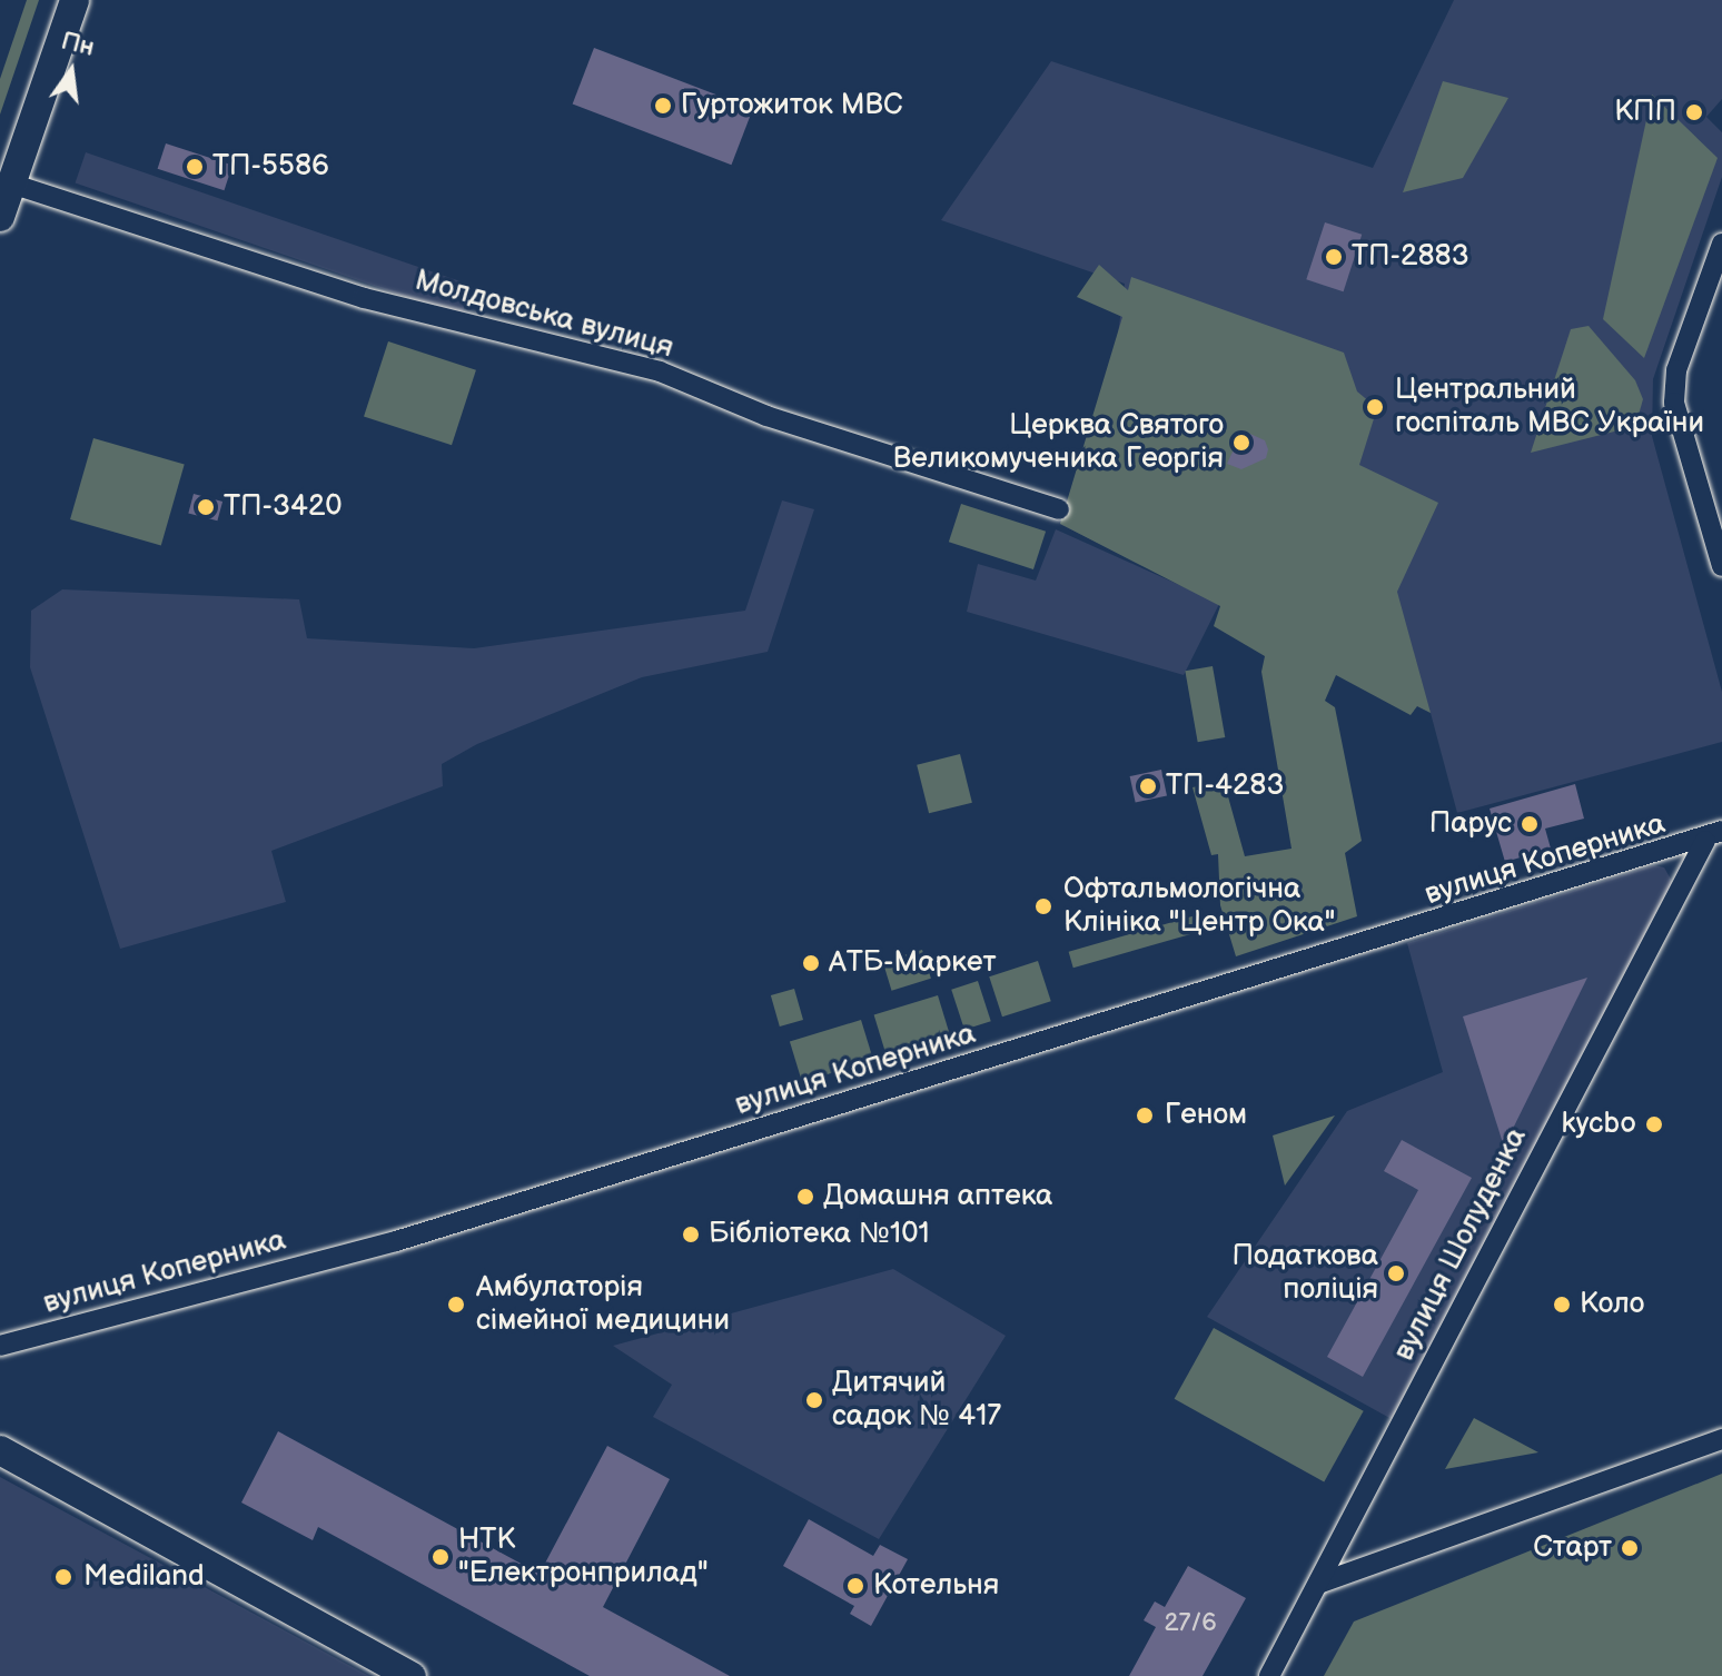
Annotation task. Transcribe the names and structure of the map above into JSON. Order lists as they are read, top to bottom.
{
  "streets": {
    "street": ["Молдовська вулиця", "вулиця Коперника", "вулиця Шолуденка"]
  },
  "crossings": [
    ["вулиця Коперника", "вулиця Шолуденка"]
  ],
  "places": [
    "Гуртожиток МВС",
    "КПП",
    "ТП-5586",
    "ТП-2883",
    "Центральний госпіталь МВС України",
    "Церква Святого Великомученика Георгія",
    "ТП-3420",
    "ТП-4283",
    "Парус",
    "Офтальмологічна Клініка \"Центр Ока\"",
    "АТБ-Маркет",
    "Геном",
    "kycbo",
    "Домашня аптека",
    "Бібліотека №101",
    "Податкова поліція",
    "Амбулаторія сімейної медицини",
    "Коло",
    "Дитячий садок № 417",
    "Старт",
    "НТК \"Електронприлад\"",
    "Mediland",
    "Котельня"
  ],
  "house_numbers": ["27/6"],
  "north": "top"
}
